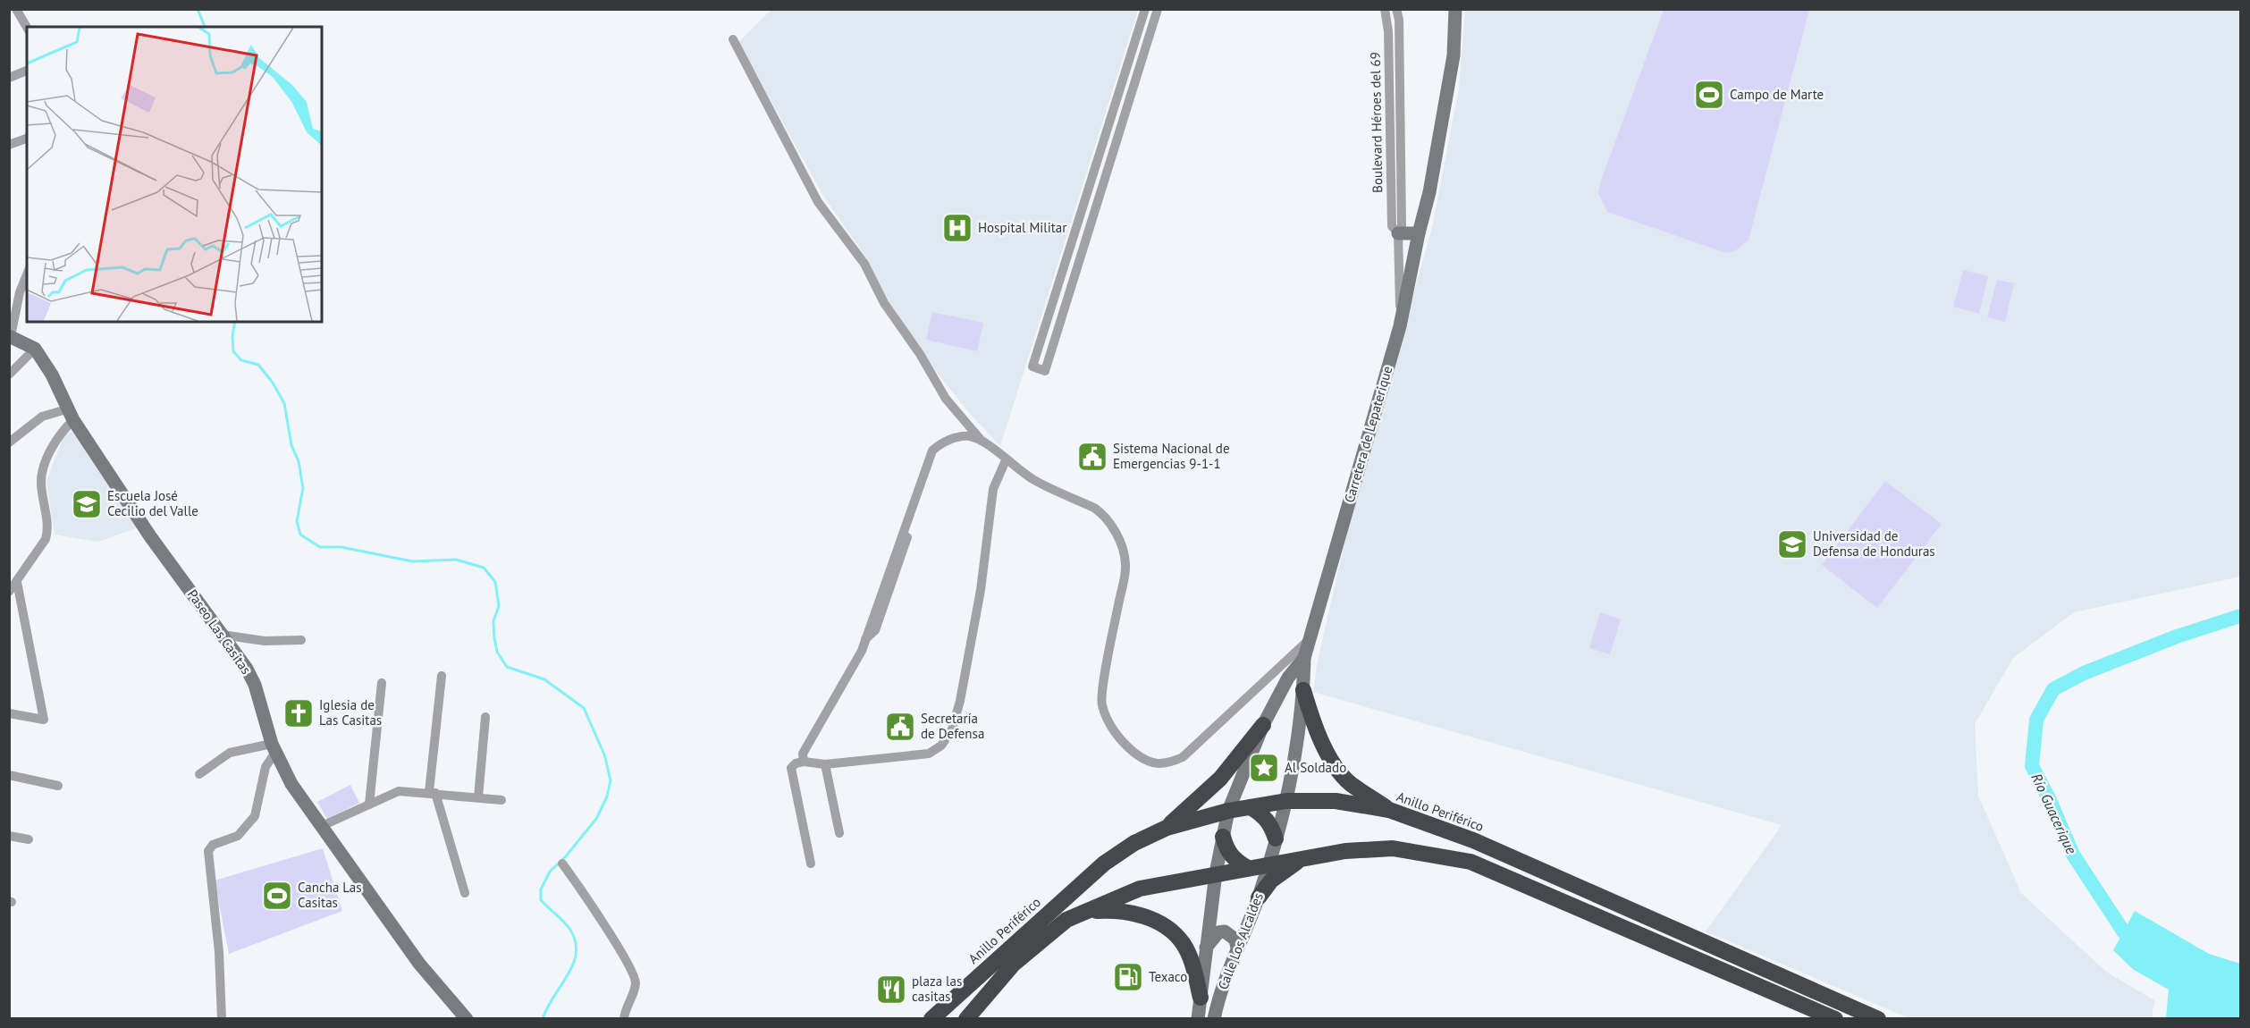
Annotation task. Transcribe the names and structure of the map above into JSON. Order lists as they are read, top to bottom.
{
  "streets": {
    "highway": ["Anillo Periférico"],
    "main road": ["Carretera de Lepaterique", "Paseo Las Casitas", "Calle Los Alcaldes"],
    "street": ["Boulevard Héroes del 69"]
  },
  "crossings": [
    ["Boulevard Héroes del 69", "Carretera de Lepaterique"],
    ["Carretera de Lepaterique", "Anillo Periférico"],
    ["Carretera de Lepaterique", "Calle Los Alcaldes"],
    ["Anillo Periférico", "Calle Los Alcaldes"]
  ],
  "water": ["Río Guacerique"],
  "places": {
    "sports": ["Campo de Marte", "Cancha Las Casitas"],
    "hospital": ["Hospital Militar"],
    "public building": ["Sistema Nacional de Emergencias 9-1-1", "Secretaría de Defensa"],
    "school or university": ["Escuela José Cecilio del Valle", "Universidad de Defensa de Honduras"],
    "church": ["Iglesia de Las Casitas"],
    "place": ["Al Soldado"],
    "fuel station": ["Texaco"],
    "restaurant": ["plaza las casitas"]
  }
}
